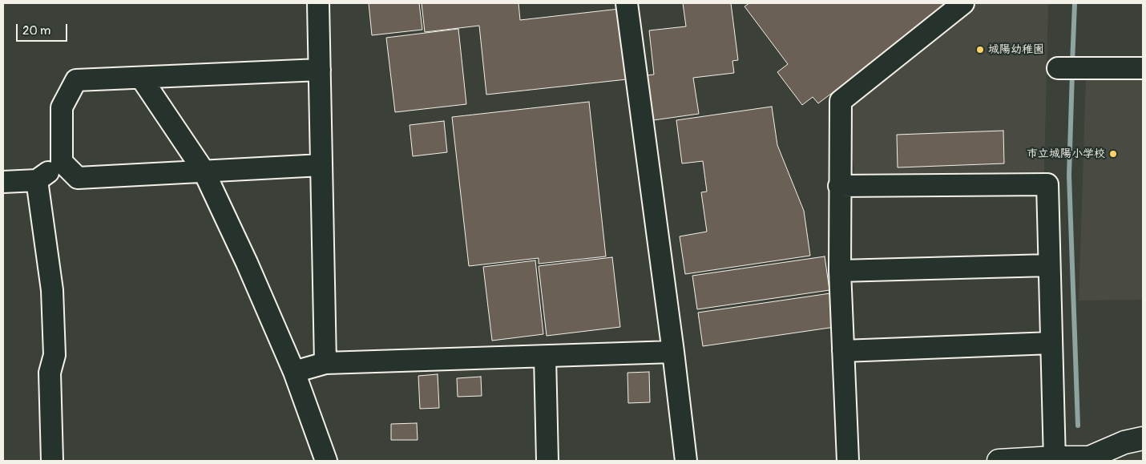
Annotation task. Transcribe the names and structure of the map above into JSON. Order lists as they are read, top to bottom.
{
  "places": ["城陽幼稚園", "市立城陽小学校"],
  "scale_bar": "20 m"
}
